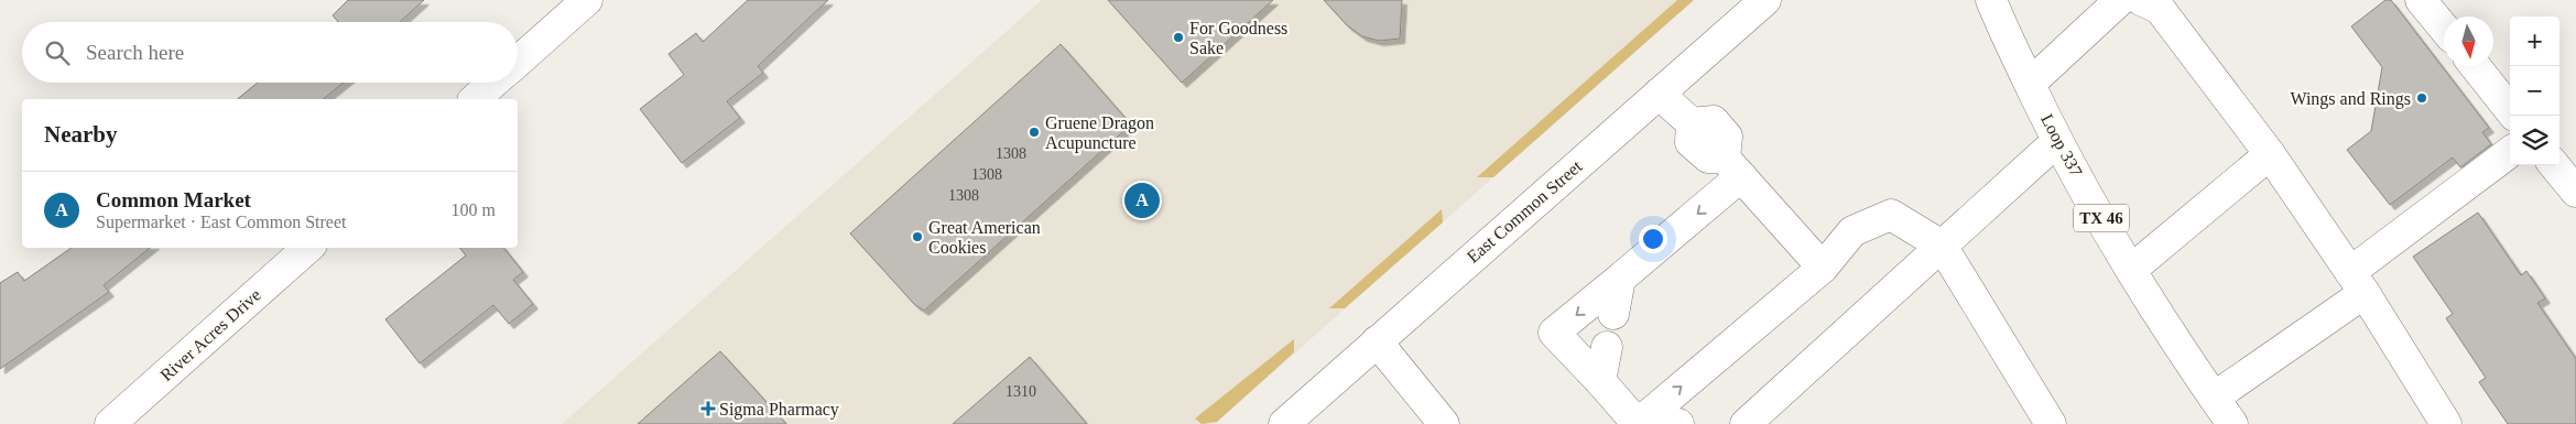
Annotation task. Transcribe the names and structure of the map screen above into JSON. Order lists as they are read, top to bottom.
{
  "streets": {
    "main road": [
      "Loop 337",
      "East Common Street",
      "TX 46",
      "River Acres Drive"
    ]
  },
  "places": {
    "other": [
      "For Goodness Sake",
      "Wings and Rings",
      "Gruene Dragon Acupuncture",
      "Great American Cookies"
    ],
    "health": ["Sigma Pharmacy"]
  },
  "house_numbers": [
    "1308",
    "1308",
    "1308",
    "1310"
  ],
  "north": "bottom",
  "page": {
    "map_buttons": ["+", "−"],
    "search": "Search here",
    "heading": "Nearby",
    "list": [
      {
        "mark": "A",
        "name": "Common Market",
        "note": "Supermarket · East Common Street",
        "value": "100 m"
      }
    ],
    "pins": "A"
  }
}
